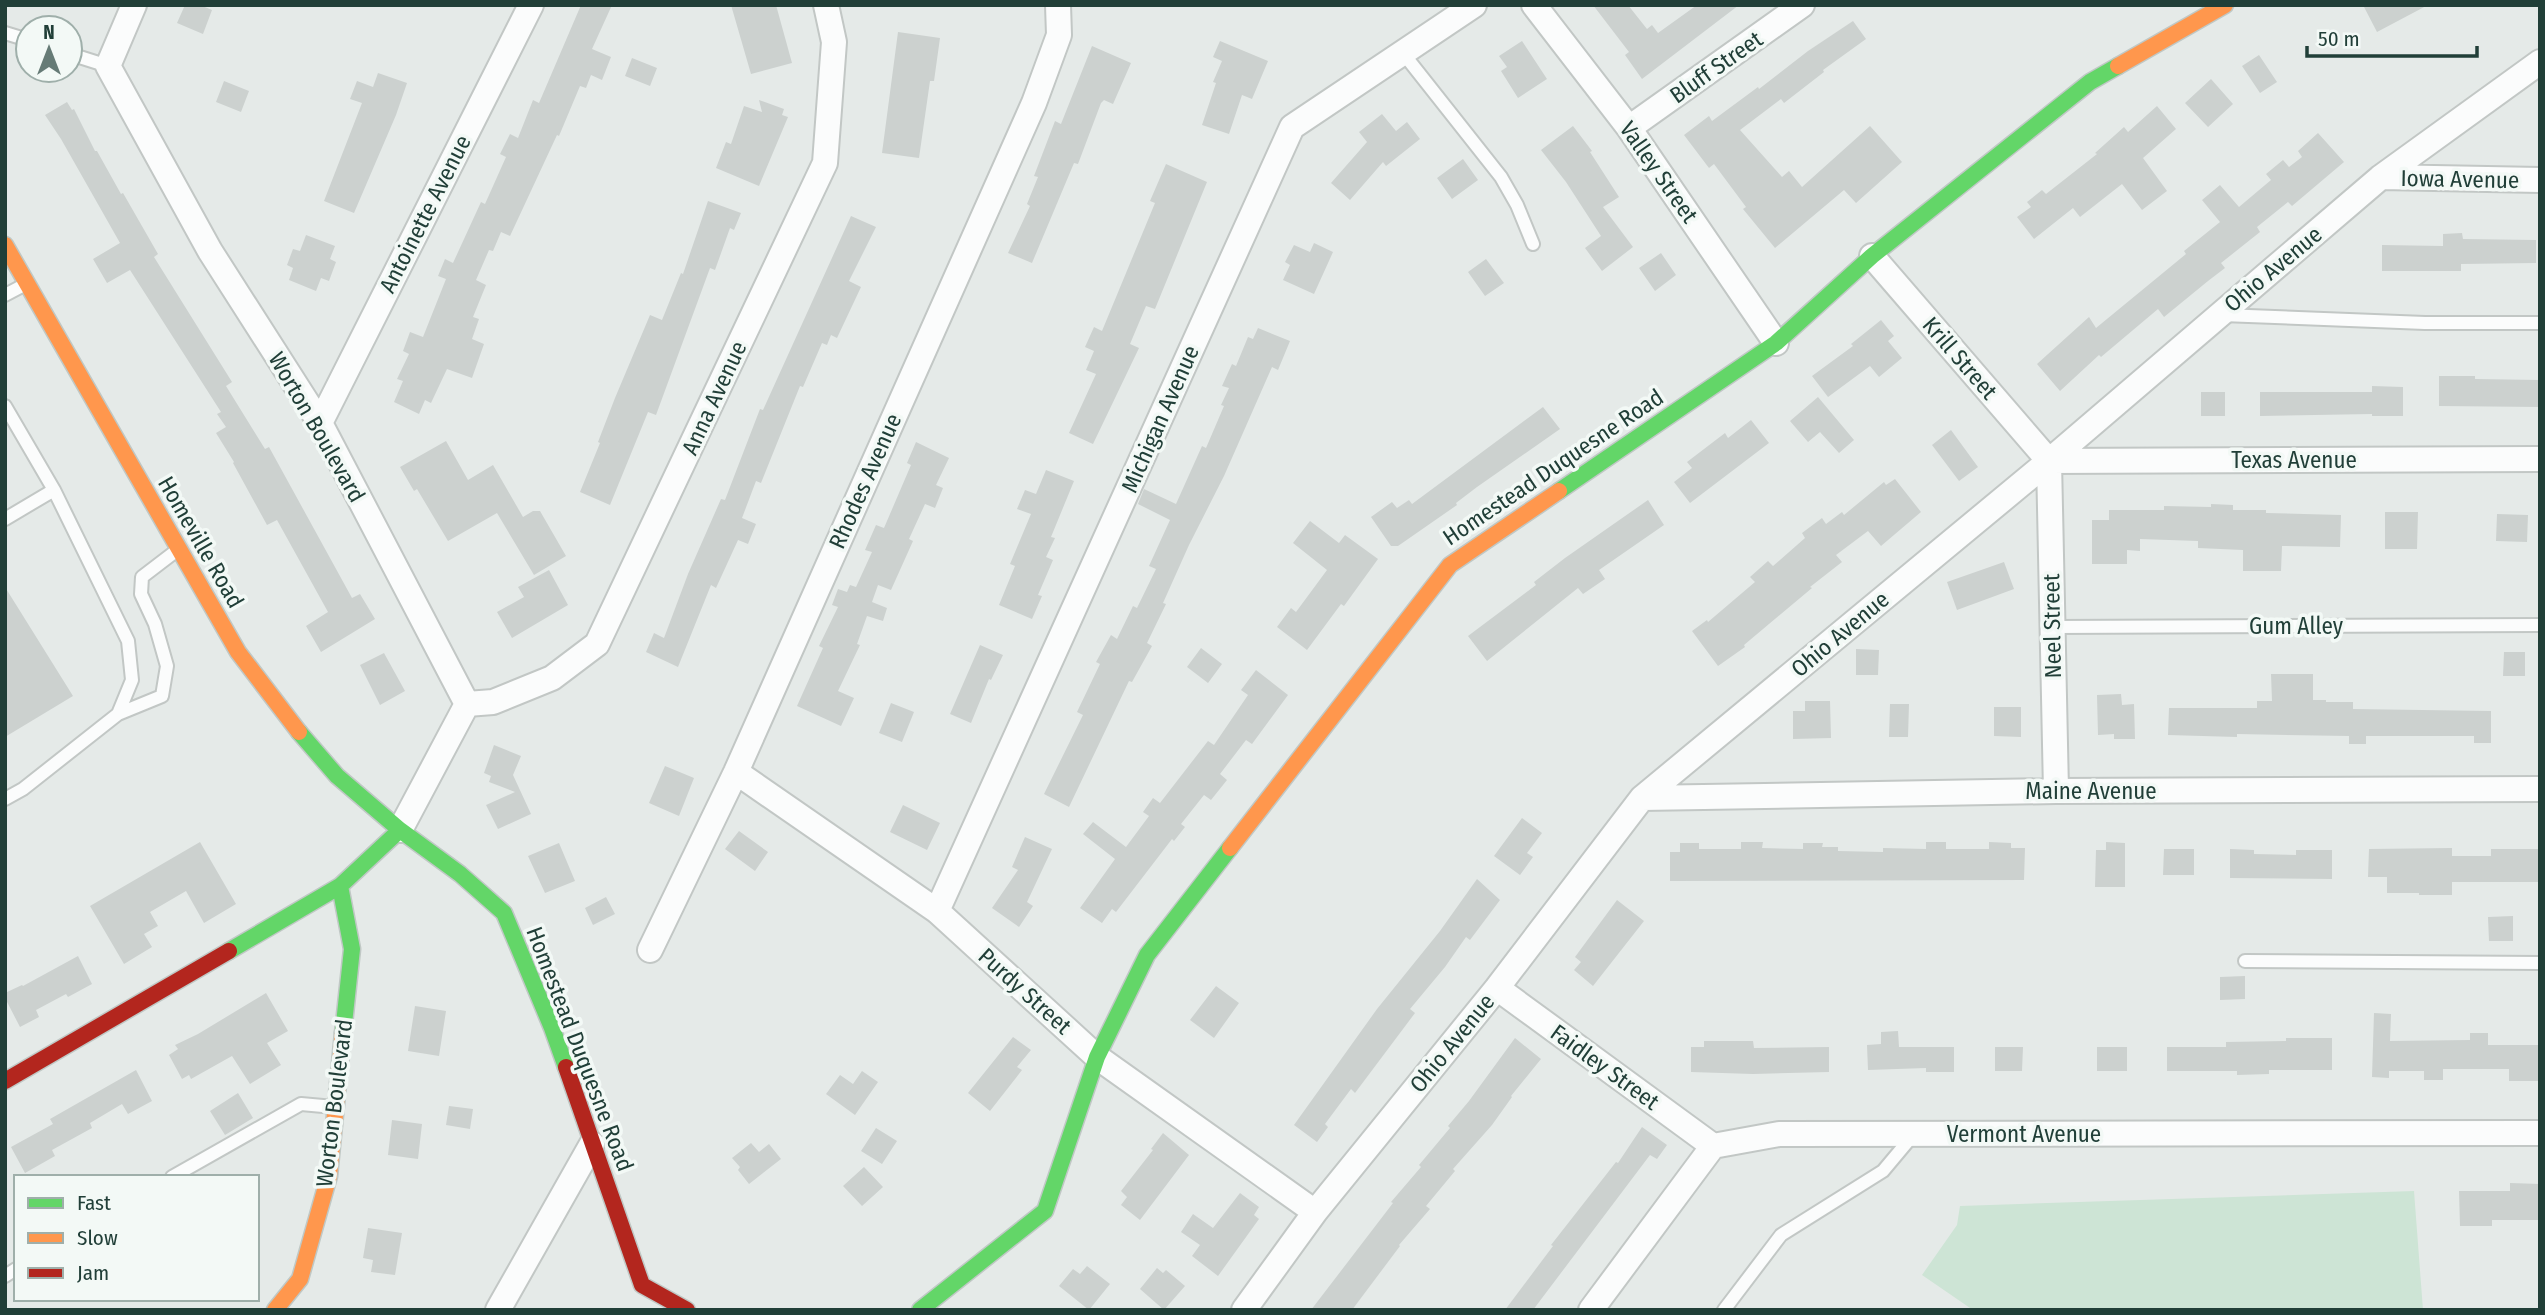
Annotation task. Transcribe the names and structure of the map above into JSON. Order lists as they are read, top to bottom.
{
  "streets": {
    "street": [
      "Bluff Street",
      "Valley Street",
      "Iowa Avenue",
      "Antoinette Avenue",
      "Ohio Avenue",
      "Krill Street",
      "Anna Avenue",
      "Michigan Avenue",
      "Worton Boulevard",
      "Texas Avenue",
      "Homestead Duquesne Road",
      "Rhodes Avenue",
      "Homeville Road",
      "Neel Street",
      "Maine Avenue",
      "Purdy Street",
      "Faidley Street",
      "Vermont Avenue"
    ],
    "lane": ["Gum Alley"]
  },
  "crossings": [
    ["Bluff Street", "Valley Street"],
    ["Valley Street", "Homestead Duquesne Road"],
    ["Iowa Avenue", "Ohio Avenue"],
    ["Antoinette Avenue", "Worton Boulevard"],
    ["Ohio Avenue", "Krill Street"],
    ["Ohio Avenue", "Texas Avenue"],
    ["Ohio Avenue", "Neel Street"],
    ["Ohio Avenue", "Maine Avenue"],
    ["Ohio Avenue", "Purdy Street"],
    ["Ohio Avenue", "Faidley Street"],
    ["Krill Street", "Texas Avenue"],
    ["Krill Street", "Homestead Duquesne Road"],
    ["Krill Street", "Neel Street"],
    ["Anna Avenue", "Worton Boulevard"],
    ["Michigan Avenue", "Purdy Street"],
    ["Texas Avenue", "Neel Street"],
    ["Homestead Duquesne Road", "Homeville Road"],
    ["Homestead Duquesne Road", "Purdy Street"],
    ["Rhodes Avenue", "Purdy Street"],
    ["Neel Street", "Gum Alley"],
    ["Neel Street", "Maine Avenue"],
    ["Faidley Street", "Vermont Avenue"]
  ],
  "legend": ["Fast", "Slow", "Jam"],
  "scale_bar": "50 m",
  "north": "top"
}
